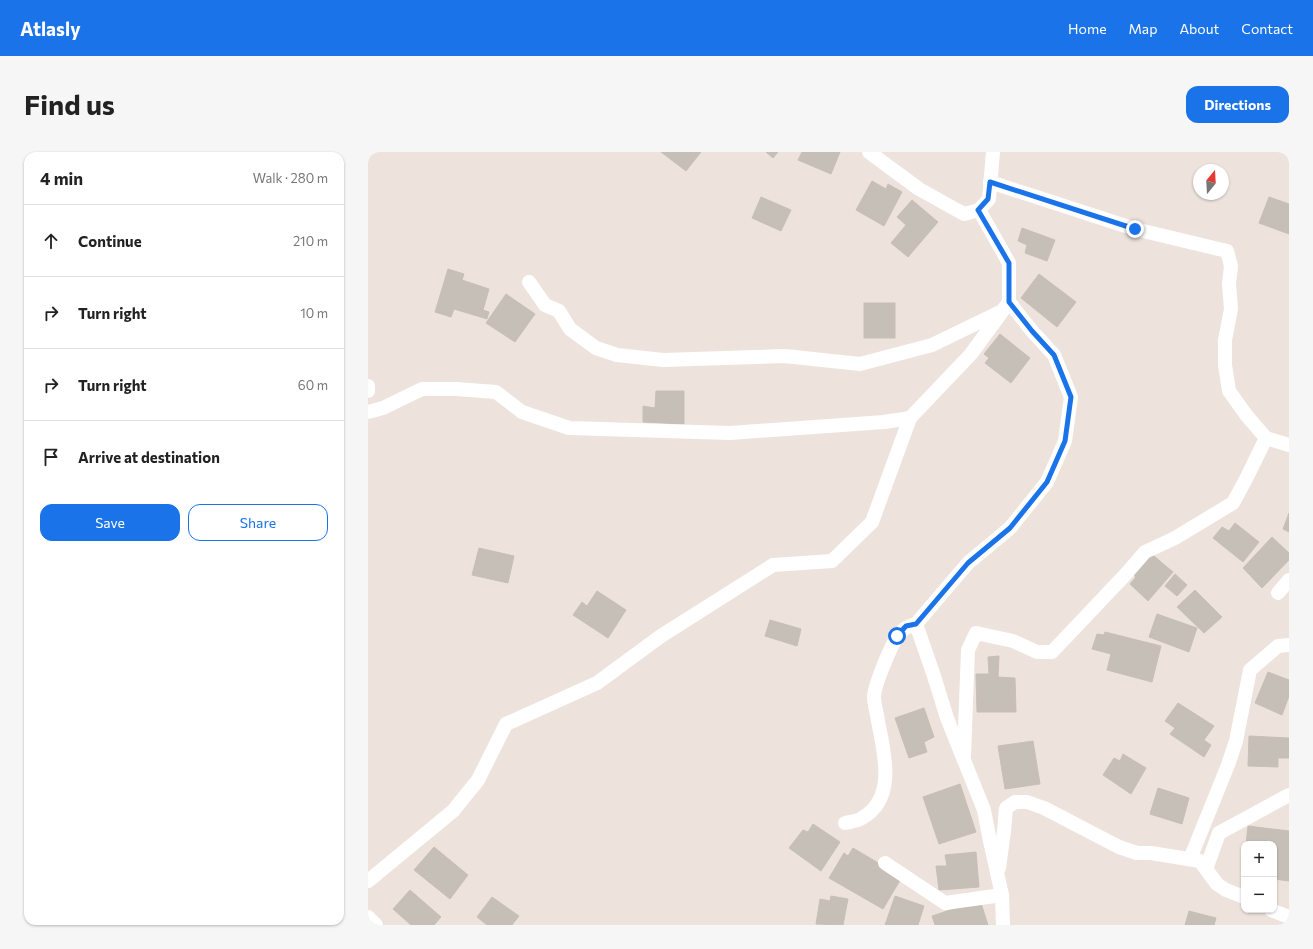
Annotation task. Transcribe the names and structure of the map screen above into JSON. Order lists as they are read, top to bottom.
{
  "north": "top",
  "page": {
    "header": "Atlasly",
    "nav": [
      "Home",
      "Map",
      "About",
      "Contact"
    ],
    "buttons": [
      "Directions",
      ["Save", "Share"]
    ],
    "title": "Find us",
    "heading": ["4 min", "Walk · 280 m"],
    "list": [
      ["Continue", "210 m"],
      ["Turn right", "10 m"],
      ["Turn right", "60 m"],
      "Arrive at destination"
    ],
    "map_buttons": ["+", "−"]
  }
}
